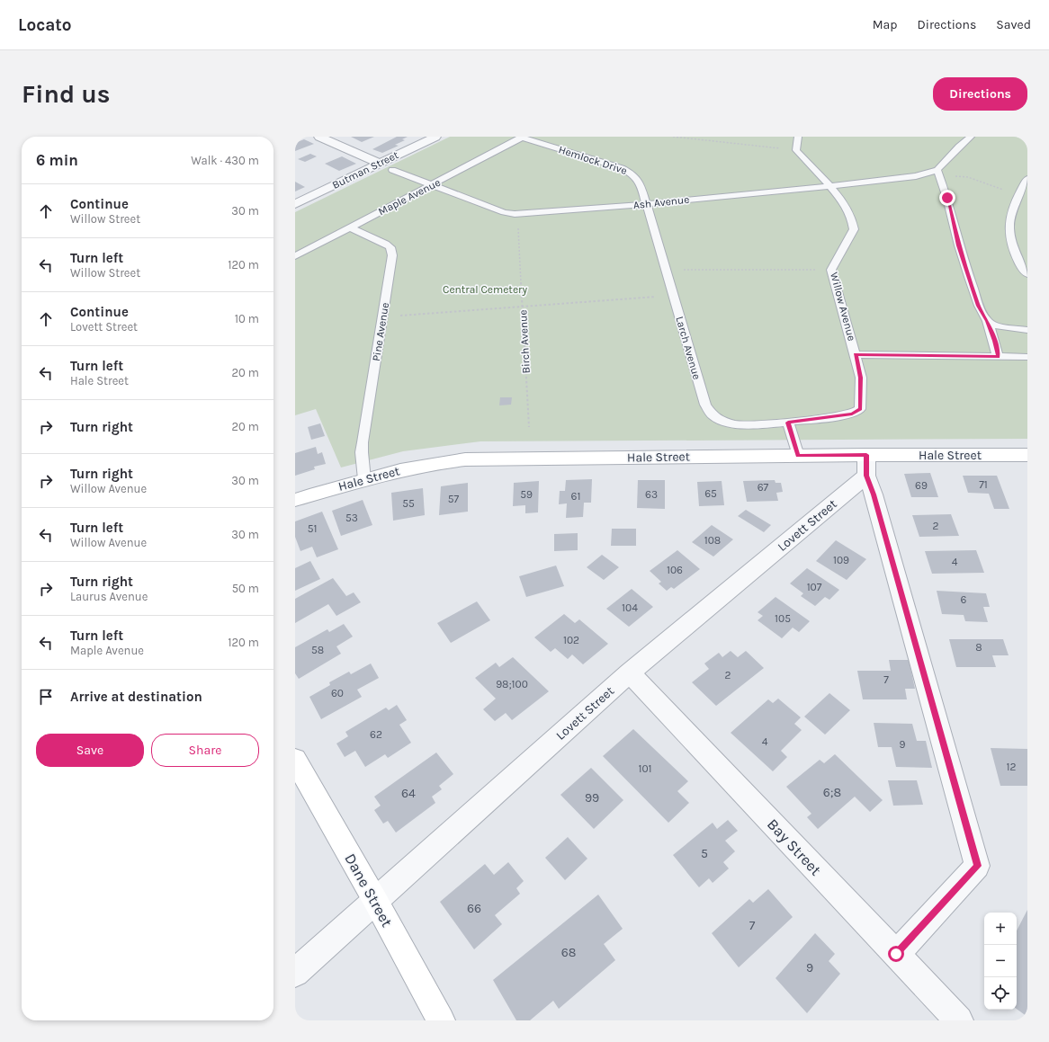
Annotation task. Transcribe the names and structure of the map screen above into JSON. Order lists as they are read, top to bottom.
{
  "streets": {
    "main road": ["Hale Street", "Dane Street"],
    "street": ["Butman Street", "Lovett Street", "Bay Street"],
    "lane": [
      "Hemlock Drive",
      "Maple Avenue",
      "Ash Avenue",
      "Willow Avenue",
      "Pine Avenue",
      "Larch Avenue"
    ],
    "path": ["Birch Avenue"]
  },
  "crossings": [
    ["Hemlock Drive", "Maple Avenue"],
    ["Hemlock Drive", "Ash Avenue"],
    ["Hemlock Drive", "Larch Avenue"],
    ["Maple Avenue", "Ash Avenue"],
    ["Maple Avenue", "Pine Avenue"],
    ["Ash Avenue", "Willow Avenue"],
    ["Ash Avenue", "Birch Avenue"],
    ["Ash Avenue", "Larch Avenue"],
    ["Willow Avenue", "Larch Avenue"],
    ["Pine Avenue", "Hale Street"],
    ["Hale Street", "Lovett Street"],
    ["Lovett Street", "Bay Street"],
    ["Lovett Street", "Dane Street"]
  ],
  "parks": ["Central Cemetery"],
  "house_numbers": [
    "71",
    "69",
    "67",
    "65",
    "59",
    "63",
    "61",
    "57",
    "55",
    "53",
    "2",
    "51",
    "108",
    "109",
    "4",
    "106",
    "107",
    "6",
    "104",
    "105",
    "102",
    "8",
    "58",
    "2",
    "7",
    "98;100",
    "60",
    "62",
    "4",
    "9",
    "12",
    "101",
    "6;8",
    "64",
    "99",
    "5",
    "66",
    "7",
    "68",
    "9"
  ],
  "page": {
    "header": "Locato",
    "nav": ["Map", "Directions", "Saved"],
    "buttons": [
      "Directions",
      ["Save", "Share"]
    ],
    "title": "Find us",
    "heading": ["6 min", "Walk · 430 m"],
    "list": [
      ["Continue", "Willow Street", "30 m"],
      ["Turn left", "Willow Street", "120 m"],
      ["Continue", "Lovett Street", "10 m"],
      ["Turn left", "Hale Street", "20 m"],
      ["Turn right", "20 m"],
      ["Turn right", "Willow Avenue", "30 m"],
      ["Turn left", "Willow Avenue", "30 m"],
      ["Turn right", "Laurus Avenue", "50 m"],
      ["Turn left", "Maple Avenue", "120 m"],
      "Arrive at destination"
    ],
    "map_buttons": ["+", "−"]
  }
}
